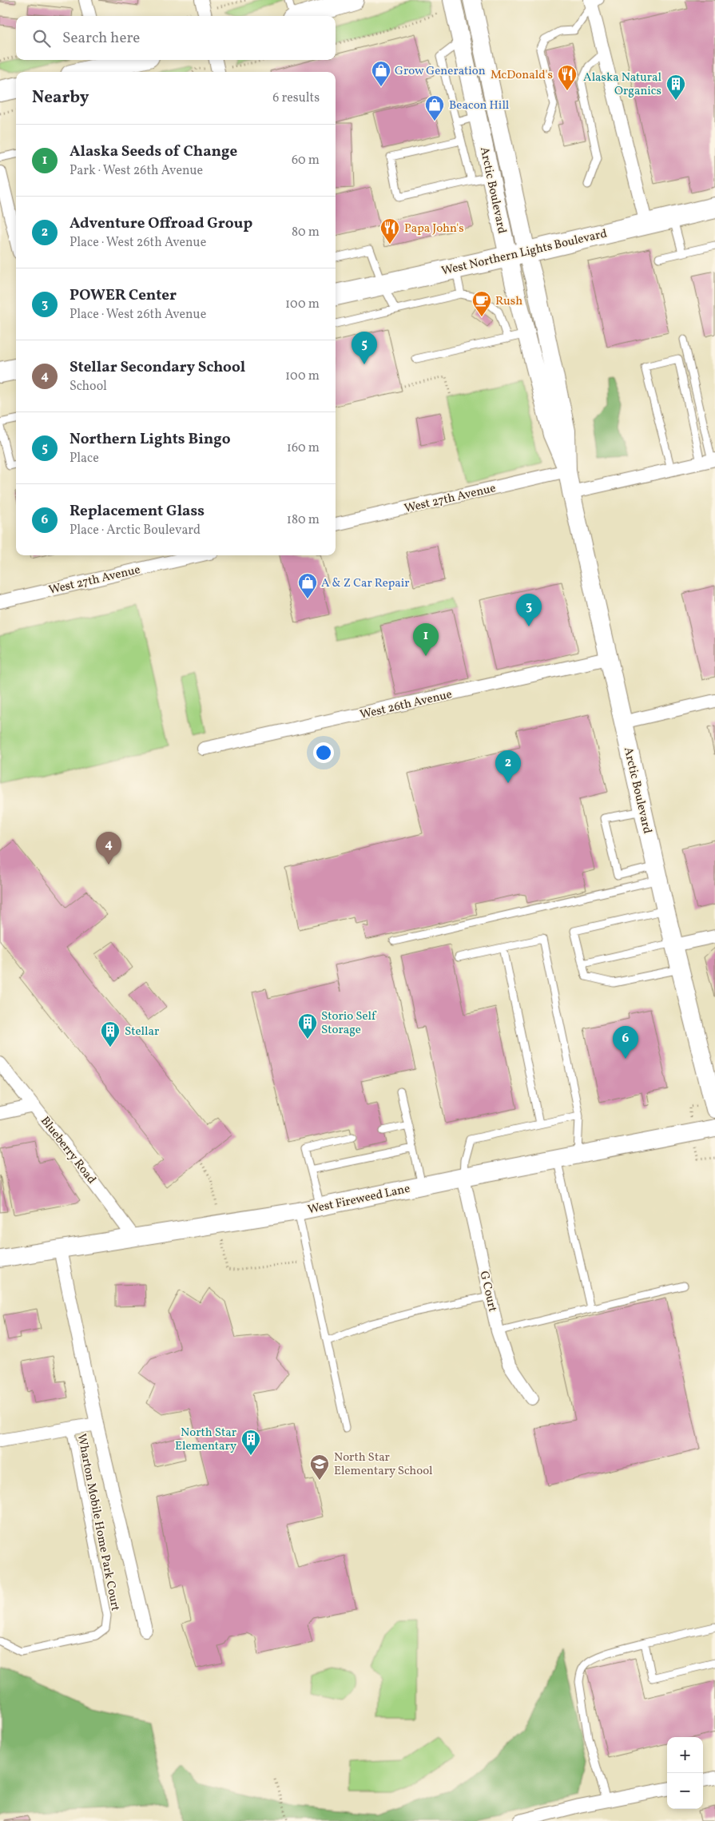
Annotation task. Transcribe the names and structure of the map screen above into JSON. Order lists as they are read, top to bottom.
{
  "streets": {
    "main road": ["Arctic Boulevard", "West Northern Lights Boulevard", "West Fireweed Lane"],
    "street": [
      "West 27th Avenue",
      "West 26th Avenue",
      "Blueberry Road",
      "G Court"
    ],
    "lane": ["Wharton Mobile Home Park Court"]
  },
  "crossings": [
    ["Arctic Boulevard", "West Northern Lights Boulevard"],
    ["Arctic Boulevard", "West 27th Avenue"],
    ["Arctic Boulevard", "West 26th Avenue"],
    ["Blueberry Road", "West Fireweed Lane"],
    ["West Fireweed Lane", "G Court"]
  ],
  "places": {
    "shop": ["Grow Generation", "Beacon Hill", "A & Z Car Repair"],
    "restaurant": ["McDonald's", "Papa John's"],
    "building": [
      "Alaska Natural Organics",
      "Storio Self Storage",
      "Stellar",
      "North Star Elementary"
    ],
    "cafe": ["Rush"],
    "school or university": ["North Star Elementary School"]
  },
  "page": {
    "search": "Search here",
    "heading": ["Nearby", "6 results"],
    "list": [
      {
        "mark": "1",
        "name": "Alaska Seeds of Change",
        "note": "Park · West 26th Avenue",
        "value": "60 m"
      },
      {
        "mark": "2",
        "name": "Adventure Offroad Group",
        "note": "Place · West 26th Avenue",
        "value": "80 m"
      },
      {
        "mark": "3",
        "name": "POWER Center",
        "note": "Place · West 26th Avenue",
        "value": "100 m"
      },
      {
        "mark": "4",
        "name": "Stellar Secondary School",
        "note": "School",
        "value": "100 m"
      },
      {
        "mark": "5",
        "name": "Northern Lights Bingo",
        "note": "Place",
        "value": "160 m"
      },
      {
        "mark": "6",
        "name": "Replacement Glass",
        "note": "Place · Arctic Boulevard",
        "value": "180 m"
      }
    ],
    "pins": [
      "5",
      "3",
      "1",
      "2",
      "4",
      "6"
    ],
    "map_buttons": ["+", "−"]
  }
}
